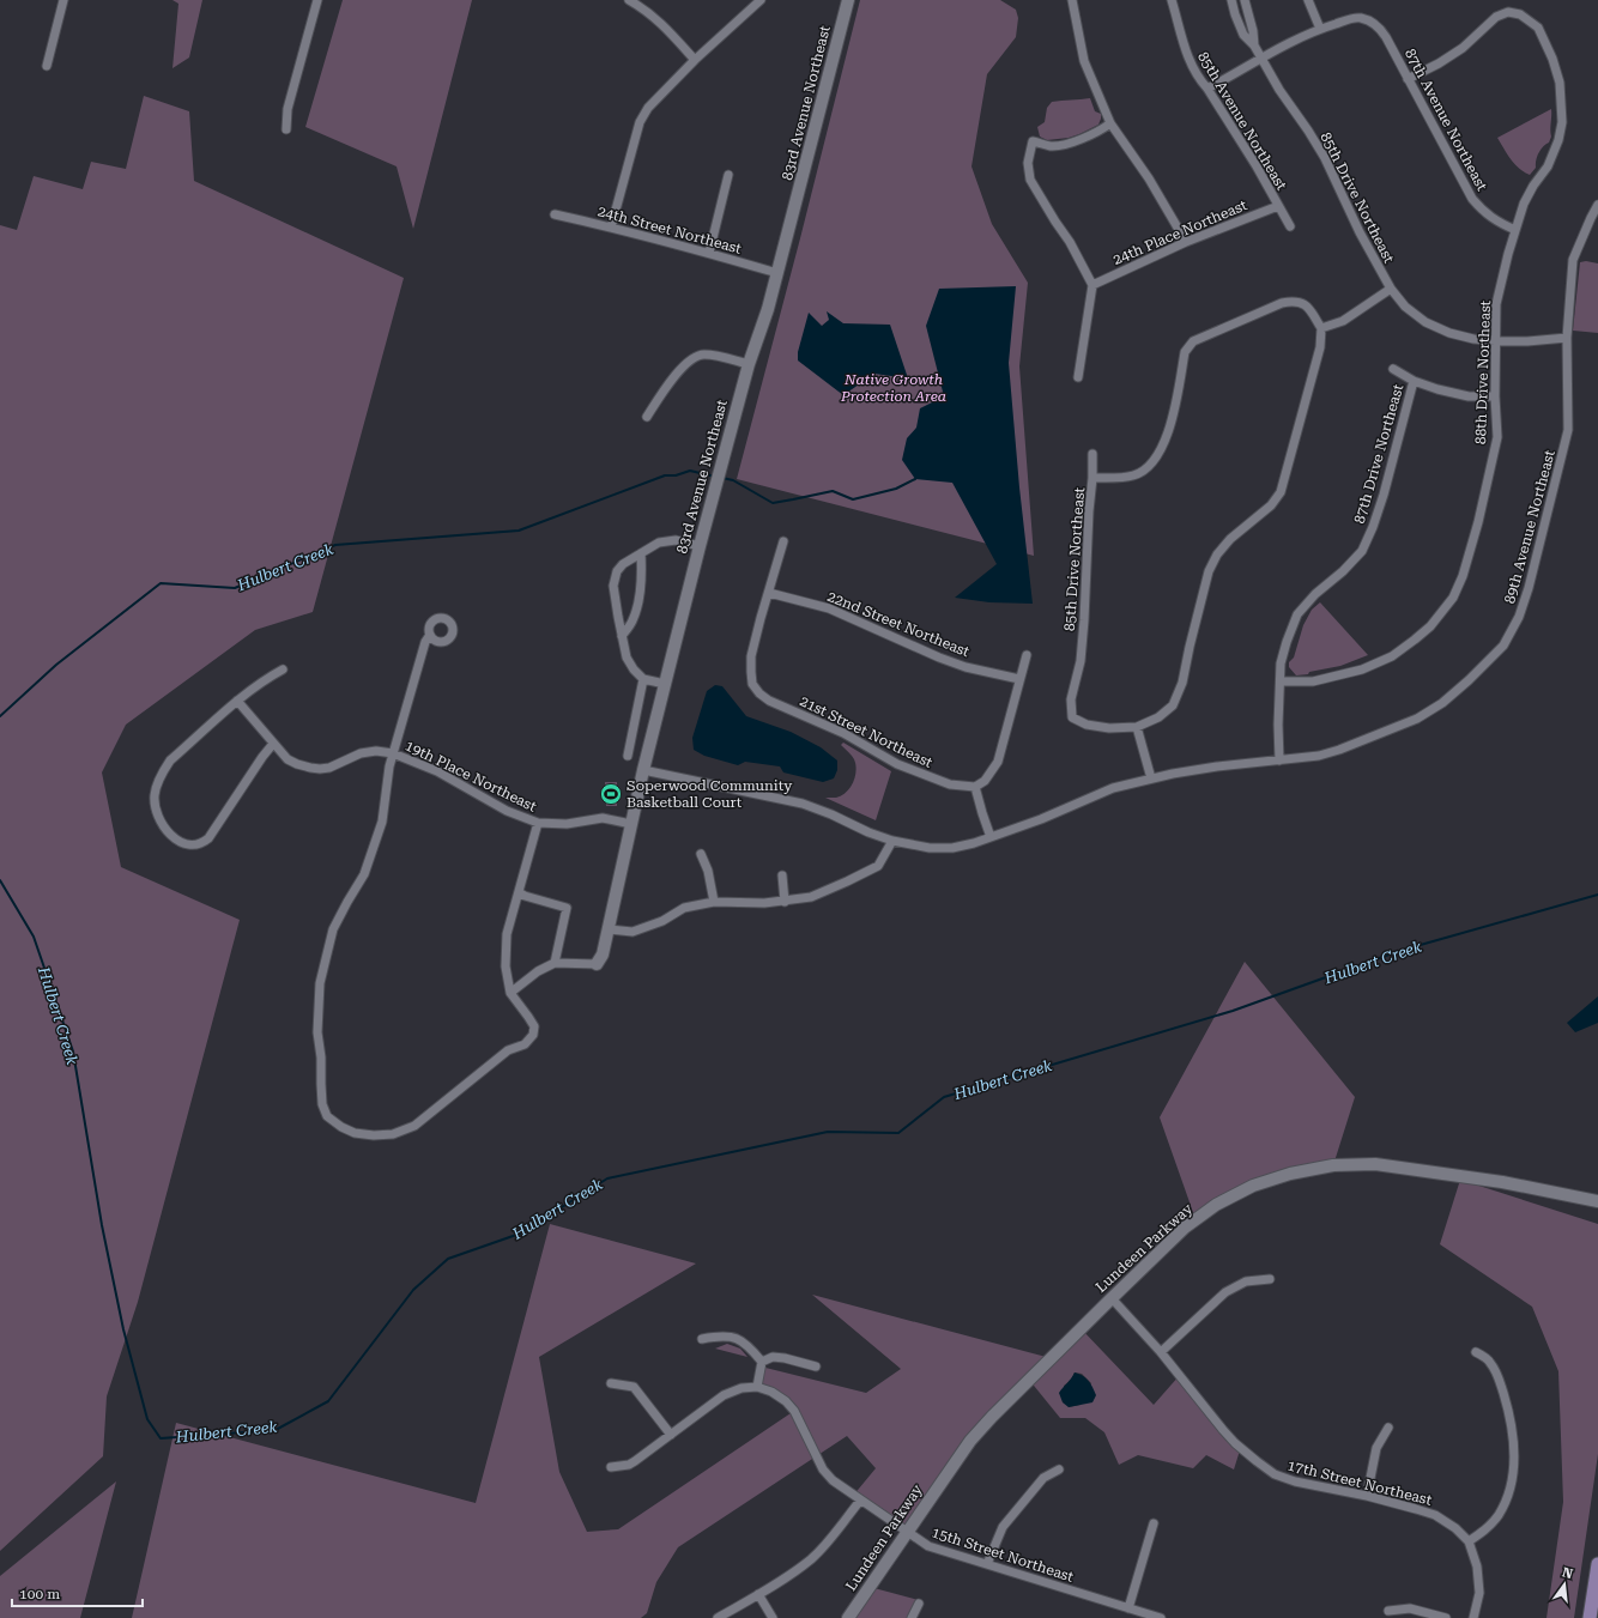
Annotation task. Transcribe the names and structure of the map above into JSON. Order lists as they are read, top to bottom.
{
  "streets": {
    "street": [
      "83rd Avenue Northeast",
      "87th Avenue Northeast",
      "85th Avenue Northeast",
      "85th Drive Northeast",
      "24th Street Northeast",
      "24th Place Northeast",
      "88th Drive Northeast",
      "87th Drive Northeast",
      "89th Avenue Northeast",
      "22nd Street Northeast",
      "21st Street Northeast",
      "19th Place Northeast",
      "Lundeen Parkway",
      "17th Street Northeast",
      "15th Street Northeast"
    ]
  },
  "crossings": [
    ["83rd Avenue Northeast", "24th Street Northeast"],
    ["83rd Avenue Northeast", "89th Avenue Northeast"],
    ["83rd Avenue Northeast", "19th Place Northeast"],
    ["87th Avenue Northeast", "88th Drive Northeast"],
    ["85th Avenue Northeast", "24th Place Northeast"],
    ["85th Drive Northeast", "88th Drive Northeast"],
    ["85th Drive Northeast", "89th Avenue Northeast"],
    ["88th Drive Northeast", "87th Drive Northeast"],
    ["87th Drive Northeast", "89th Avenue Northeast"],
    ["22nd Street Northeast", "21st Street Northeast"],
    ["Lundeen Parkway", "17th Street Northeast"],
    ["Lundeen Parkway", "15th Street Northeast"]
  ],
  "water": ["Hulbert Creek"],
  "parks": ["Native Growth Protection Area"],
  "places": {
    "sports": ["Soperwood Community Basketball Court"]
  },
  "scale_bar": "100 m",
  "north": "top"
}
